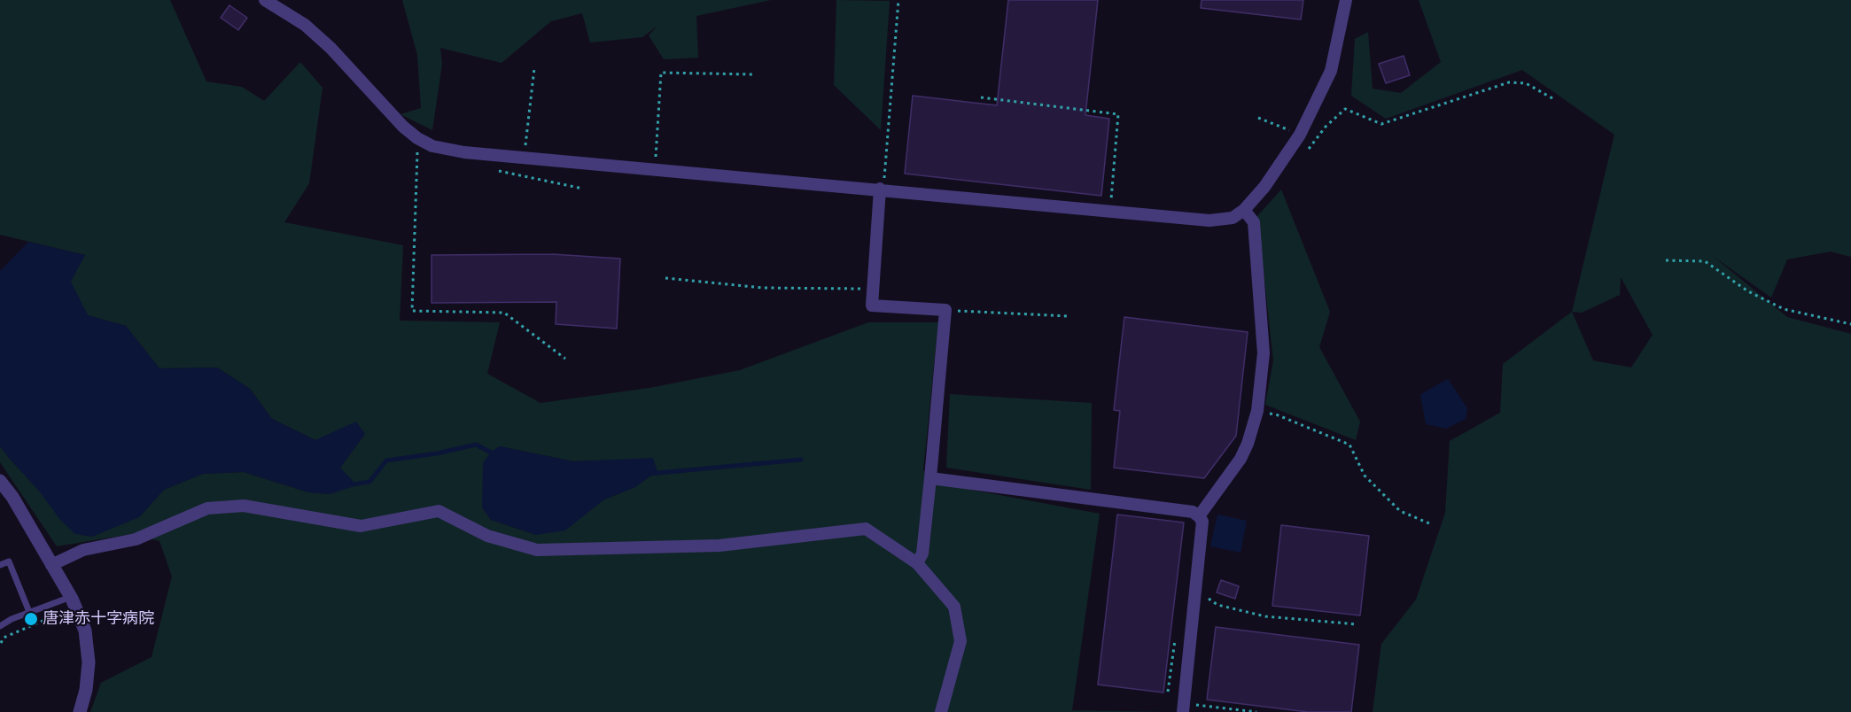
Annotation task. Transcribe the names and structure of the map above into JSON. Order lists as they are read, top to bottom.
{
  "places": ["唐津赤十字病院"]
}
